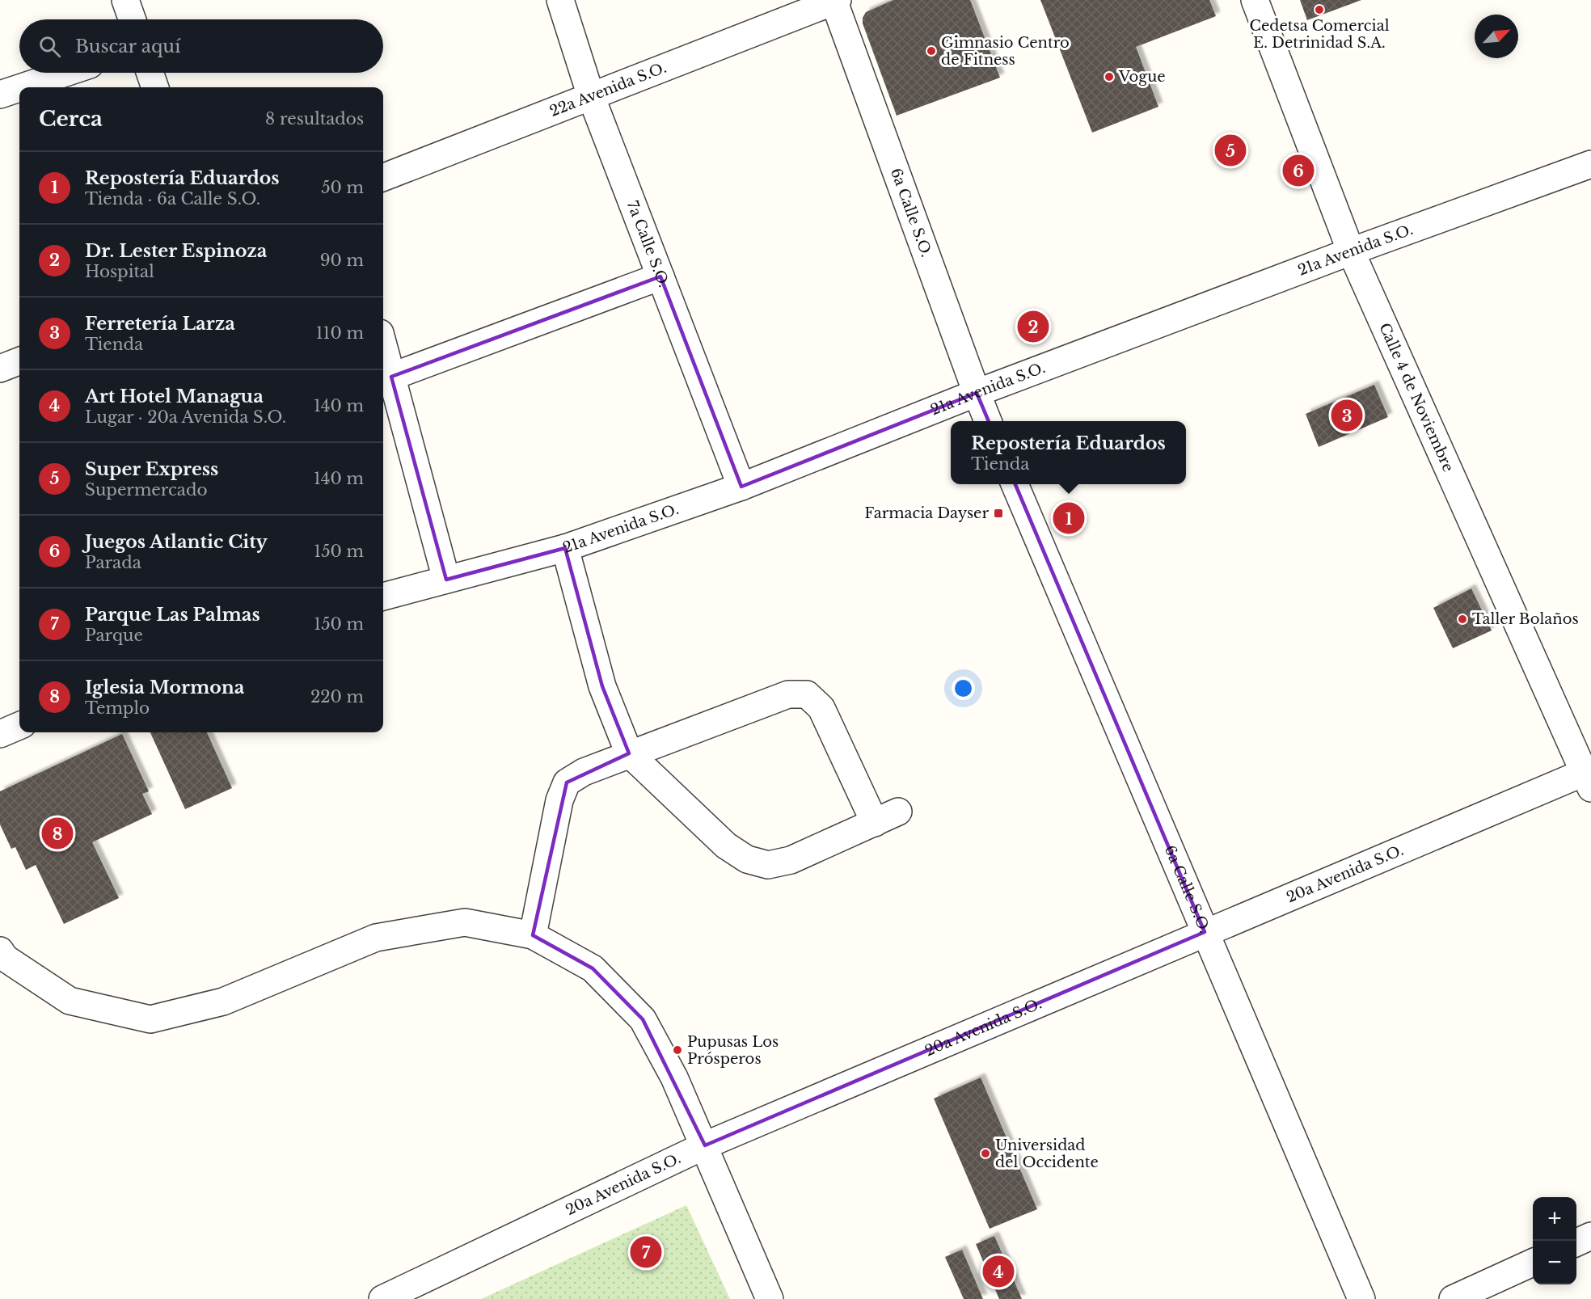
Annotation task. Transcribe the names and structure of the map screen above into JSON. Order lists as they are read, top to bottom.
{
  "streets": {
    "street": [
      "22a Avenida S.O.",
      "6a Calle S.O.",
      "7a Calle S.O.",
      "21a Avenida S.O.",
      "Calle 4 de Noviembre",
      "20a Avenida S.O."
    ]
  },
  "crossings": [
    ["22a Avenida S.O.", "6a Calle S.O."],
    ["22a Avenida S.O.", "7a Calle S.O."],
    ["6a Calle S.O.", "21a Avenida S.O."],
    ["6a Calle S.O.", "20a Avenida S.O."],
    ["7a Calle S.O.", "21a Avenida S.O."],
    ["21a Avenida S.O.", "Calle 4 de Noviembre"],
    ["Calle 4 de Noviembre", "20a Avenida S.O."]
  ],
  "places": {
    "other": [
      "Cedetsa Comercial E. Detrinidad S.A.",
      "Gimnasio Centro de Fitness",
      "Vogue",
      "Taller Bolaños",
      "Pupusas Los Prósperos",
      "Universidad del Occidente"
    ],
    "transit": ["Farmacia Dayser"]
  },
  "north": "top right",
  "page": {
    "search": "Buscar aquí",
    "heading": ["Cerca", "8 resultados"],
    "pins": [
      "5",
      "6",
      "2",
      "3",
      "1",
      "8",
      "7",
      "4"
    ],
    "list": [
      {
        "mark": "1",
        "name": "Repostería Eduardos",
        "note": "Tienda · 6a Calle S.O.",
        "value": "50 m"
      },
      {
        "mark": "2",
        "name": "Dr. Lester Espinoza",
        "note": "Hospital",
        "value": "90 m"
      },
      {
        "mark": "3",
        "name": "Ferretería Larza",
        "note": "Tienda",
        "value": "110 m"
      },
      {
        "mark": "4",
        "name": "Art Hotel Managua",
        "note": "Lugar · 20a Avenida S.O.",
        "value": "140 m"
      },
      {
        "mark": "5",
        "name": "Super Express",
        "note": "Supermercado",
        "value": "140 m"
      },
      {
        "mark": "6",
        "name": "Juegos Atlantic City",
        "note": "Parada",
        "value": "150 m"
      },
      {
        "mark": "7",
        "name": "Parque Las Palmas",
        "note": "Parque",
        "value": "150 m"
      },
      {
        "mark": "8",
        "name": "Iglesia Mormona",
        "note": "Templo",
        "value": "220 m"
      }
    ],
    "popup": ["Repostería Eduardos", "Tienda"],
    "map_buttons": ["+", "−"]
  }
}
